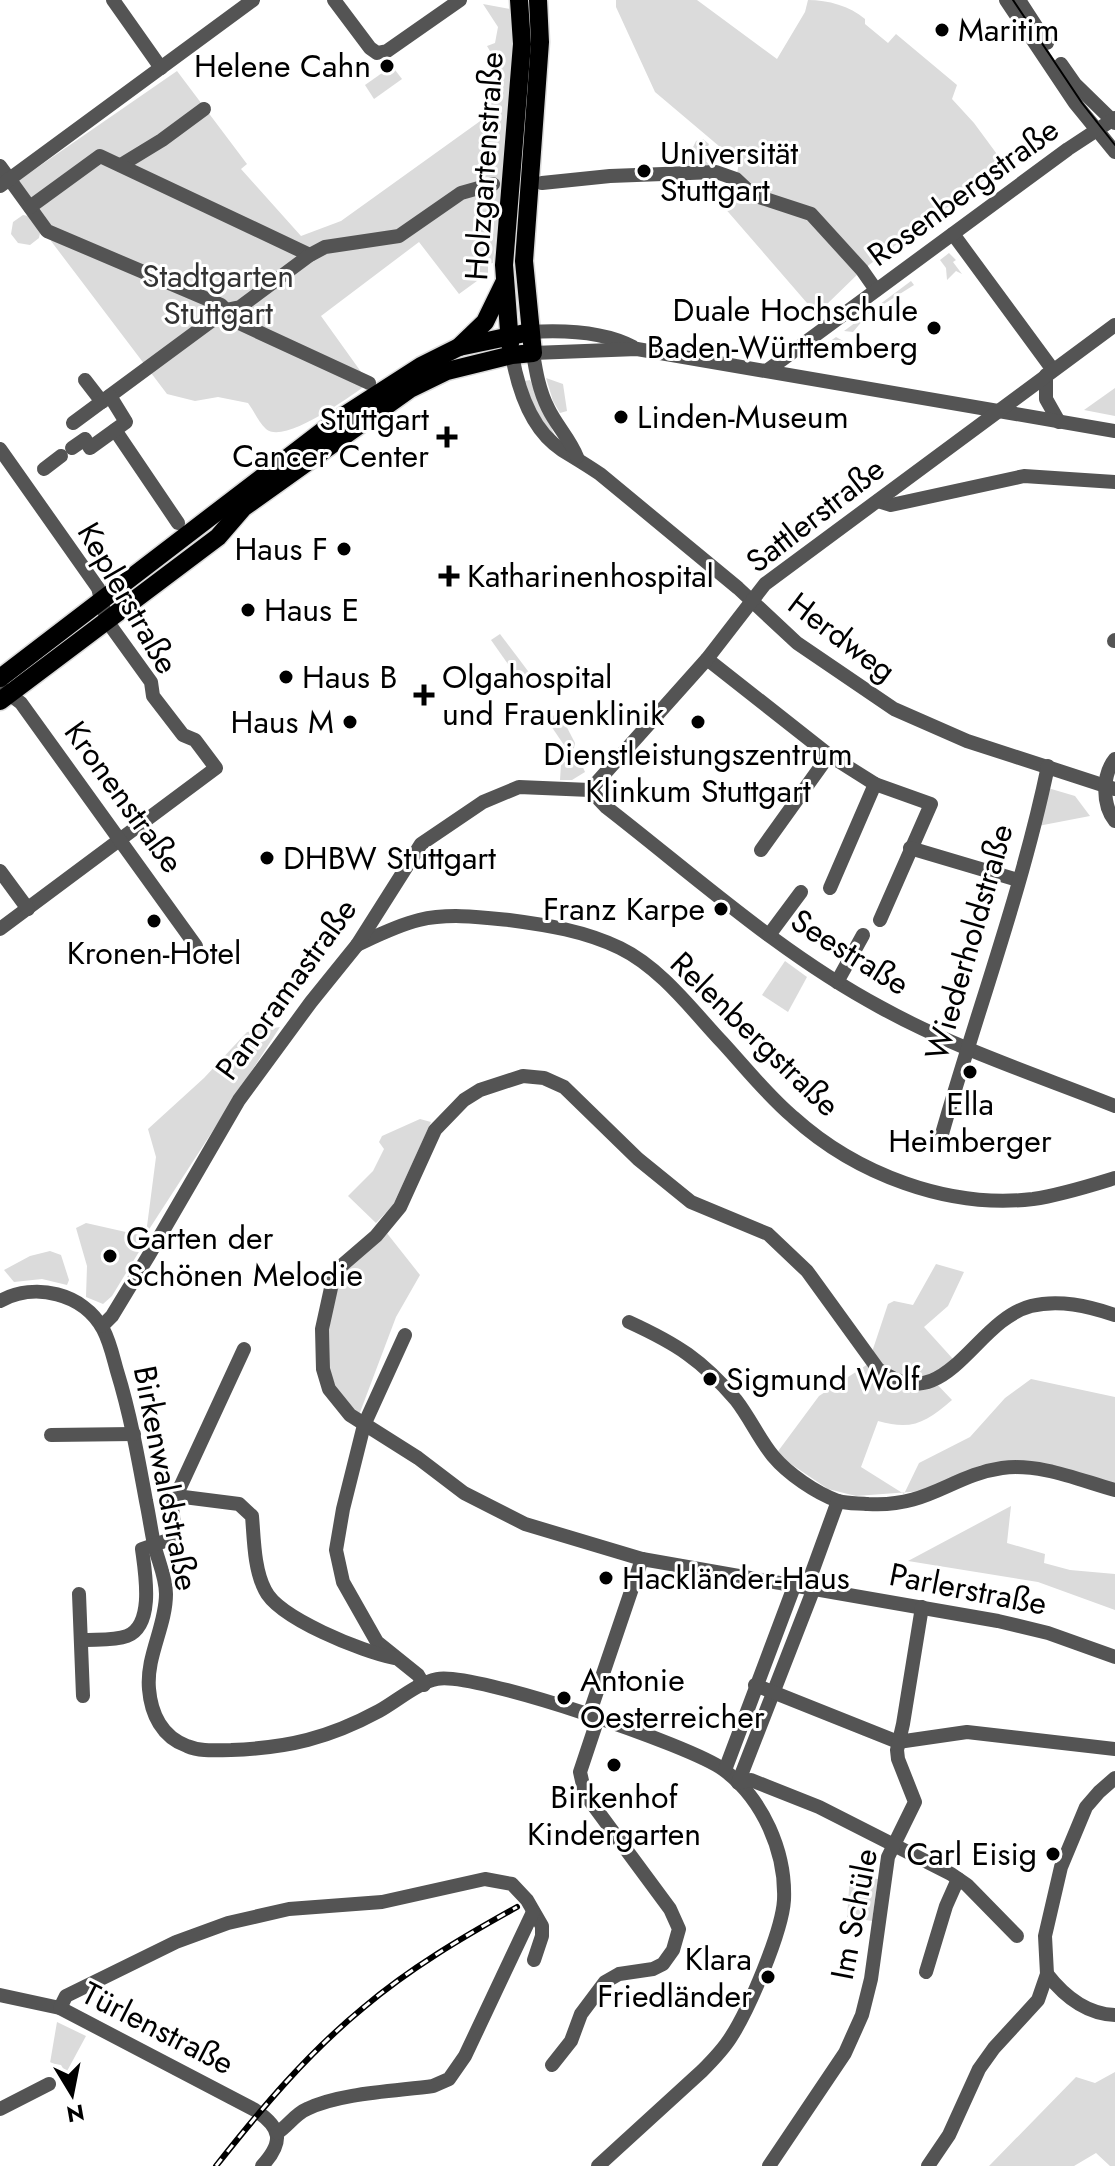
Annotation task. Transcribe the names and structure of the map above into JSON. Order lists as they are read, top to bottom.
{
  "streets": {
    "main road": ["Holzgartenstraße"],
    "street": [
      "Rosenbergstraße",
      "Sattlerstraße",
      "Keplerstraße",
      "Herdweg",
      "Kronenstraße",
      "Wiederholdstraße",
      "Seestraße",
      "Panoramastraße",
      "Relenbergstraße",
      "Birkenwaldstraße",
      "Parlerstraße",
      "Im Schüle",
      "Türlenstraße"
    ]
  },
  "crossings": [
    ["Holzgartenstraße", "Herdweg"],
    ["Sattlerstraße", "Herdweg"],
    ["Sattlerstraße", "Seestraße"],
    ["Sattlerstraße", "Panoramastraße"],
    ["Keplerstraße", "Kronenstraße"],
    ["Herdweg", "Wiederholdstraße"],
    ["Wiederholdstraße", "Seestraße"],
    ["Seestraße", "Panoramastraße"],
    ["Panoramastraße", "Relenbergstraße"],
    ["Panoramastraße", "Birkenwaldstraße"],
    ["Parlerstraße", "Im Schüle"]
  ],
  "parks": ["Stadtgarten Stuttgart"],
  "places": {
    "other": [
      "Maritim",
      "Helene Cahn",
      "Universität Stuttgart",
      "Duale Hochschule Baden-Württemberg",
      "Linden-Museum",
      "Haus F",
      "Haus E",
      "Haus B",
      "Haus M",
      "Dienstleistungszentrum Klinkum Stuttgart",
      "DHBW Stuttgart",
      "Franz Karpe",
      "Kronen-Hotel",
      "Ella Heimberger",
      "Garten der Schönen Melodie",
      "Sigmund Wolf",
      "Hackländer-Haus",
      "Antonie Oesterreicher",
      "Birkenhof Kindergarten",
      "Carl Eisig",
      "Klara Friedländer"
    ],
    "health": ["Stuttgart Cancer Center", "Katharinenhospital", "Olgahospital und Frauenklinik"]
  },
  "north": "bottom"
}
